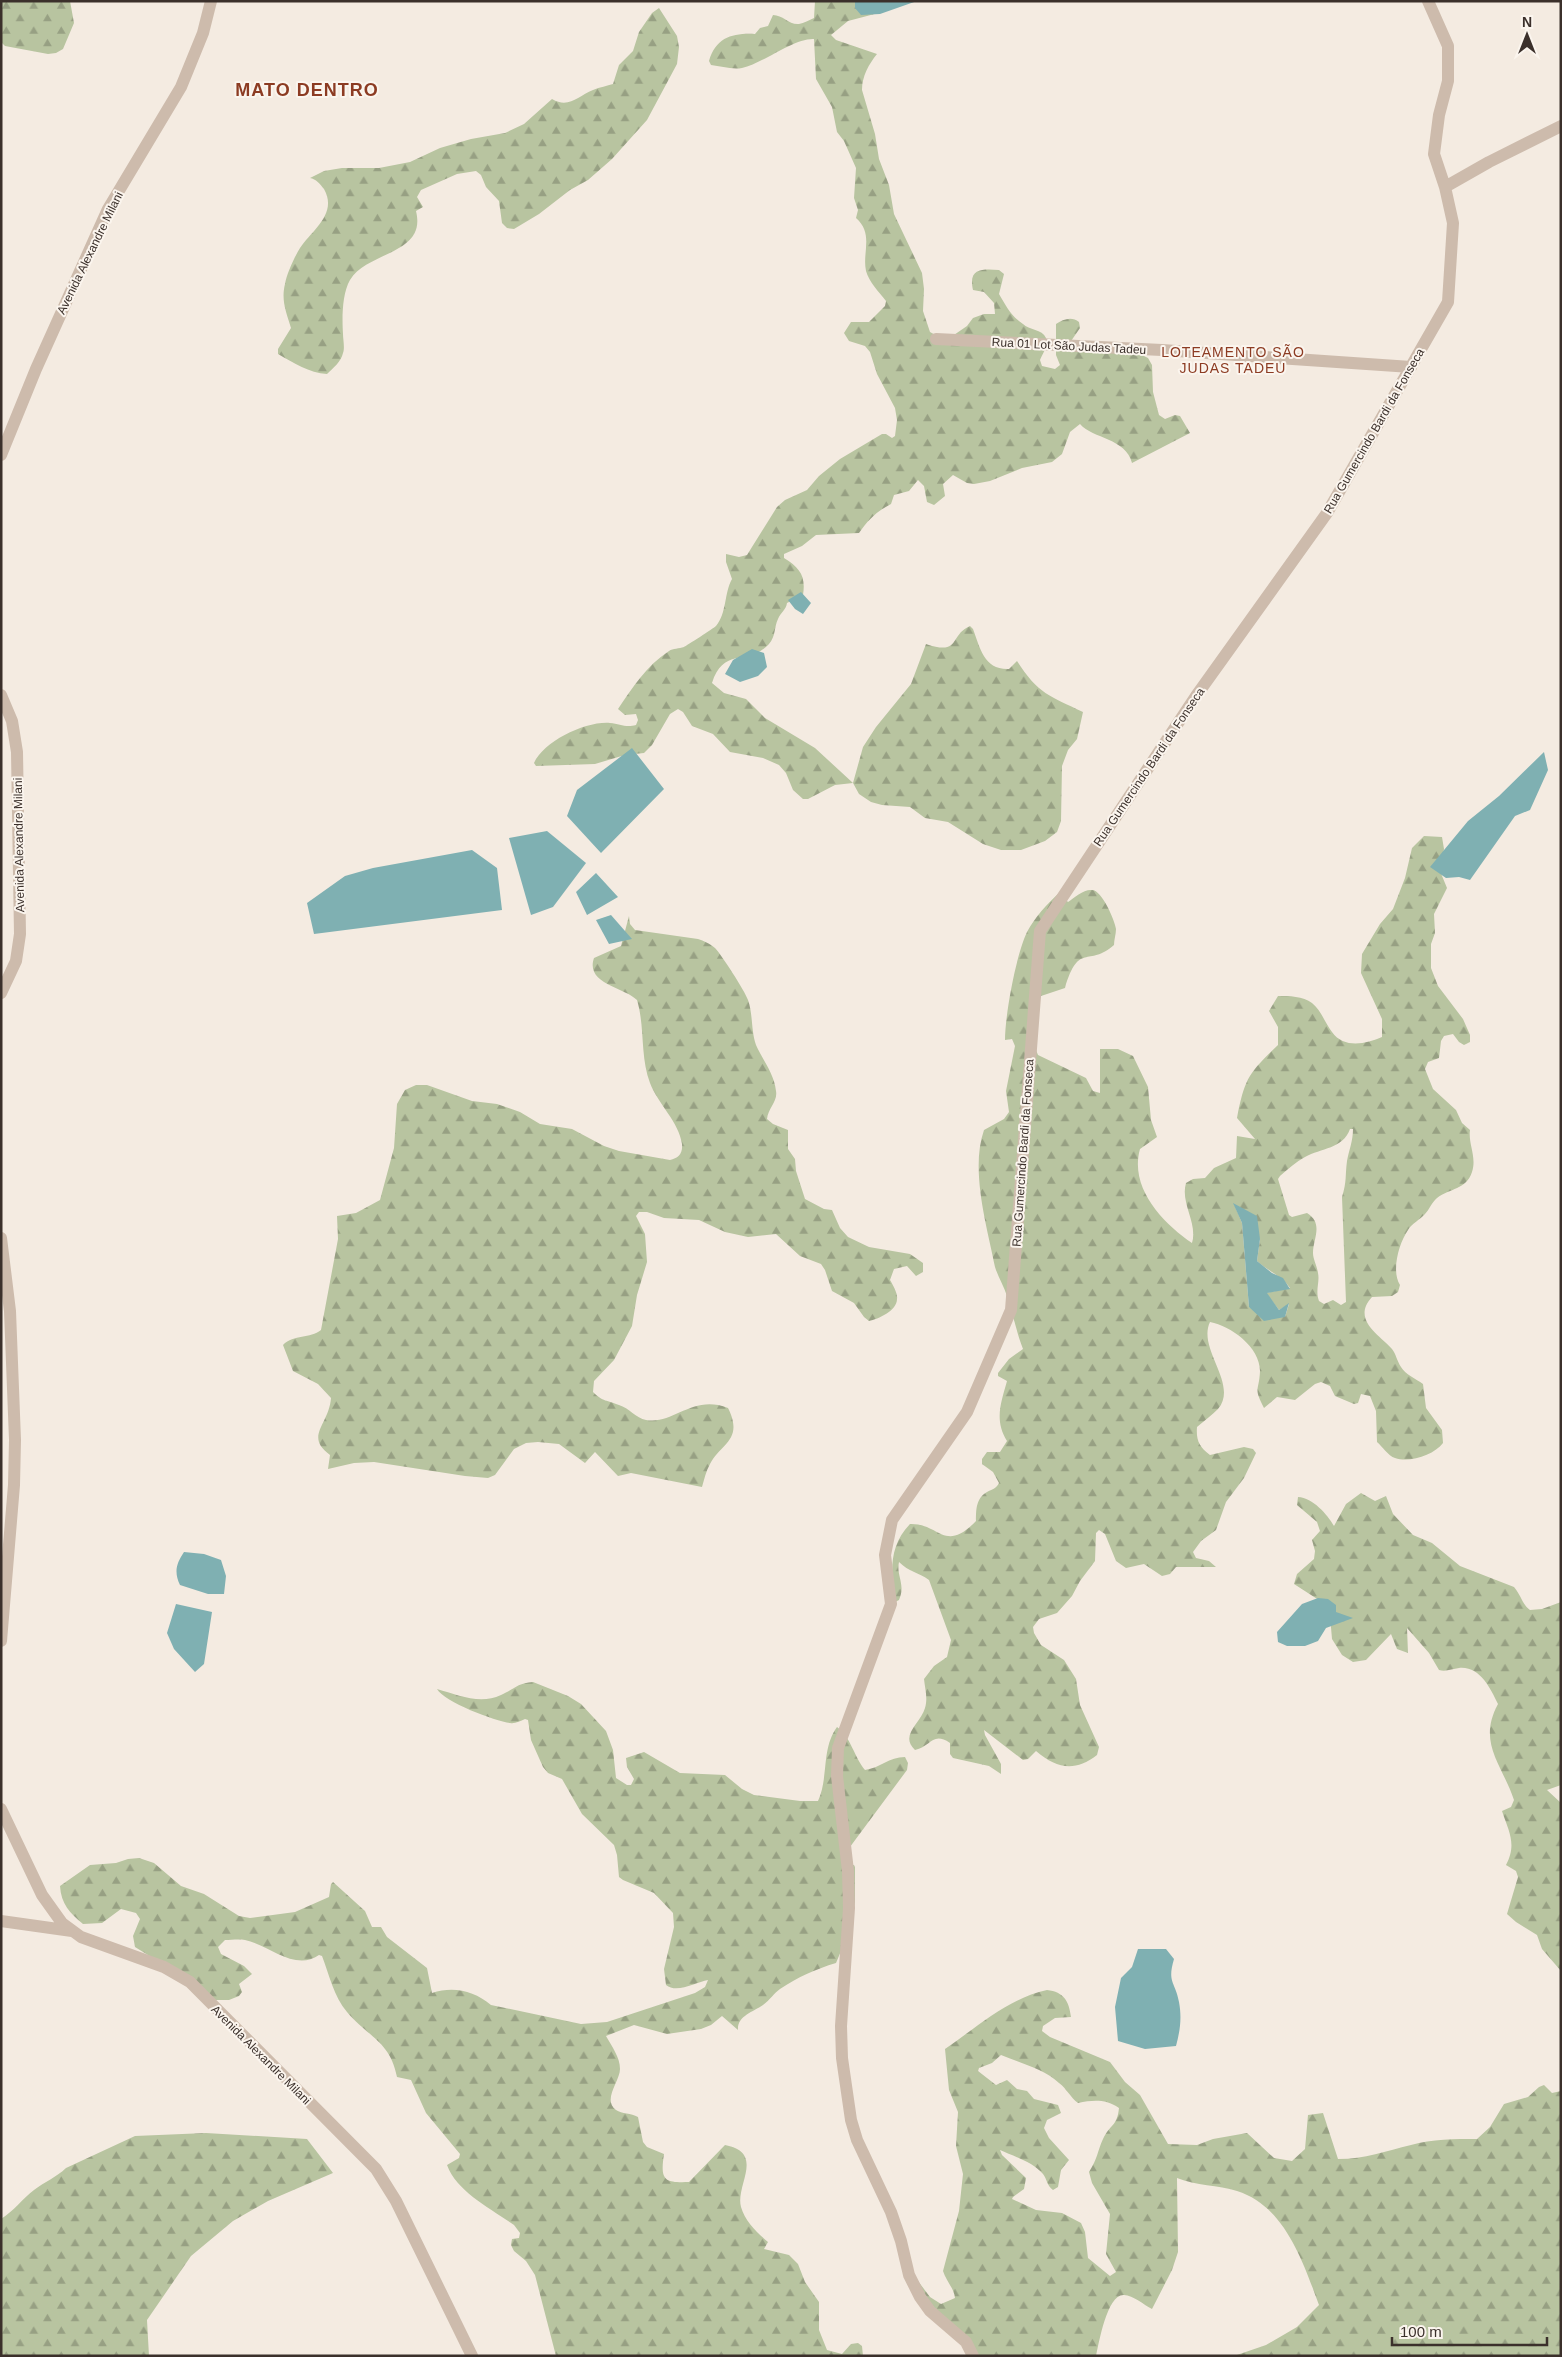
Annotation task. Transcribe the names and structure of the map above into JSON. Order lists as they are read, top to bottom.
{
  "streets": {
    "street": ["Avenida Alexandre Milani", "Rua 01 Lot São Judas Tadeu", "Rua Gumercindo Bardi da Fonseca"]
  },
  "crossings": [
    ["Rua 01 Lot São Judas Tadeu", "Rua Gumercindo Bardi da Fonseca"]
  ],
  "districts": ["MATO DENTRO", "LOTEAMENTO SÃO JUDAS TADEU"],
  "scale_bar": "100 m",
  "north": "top"
}
